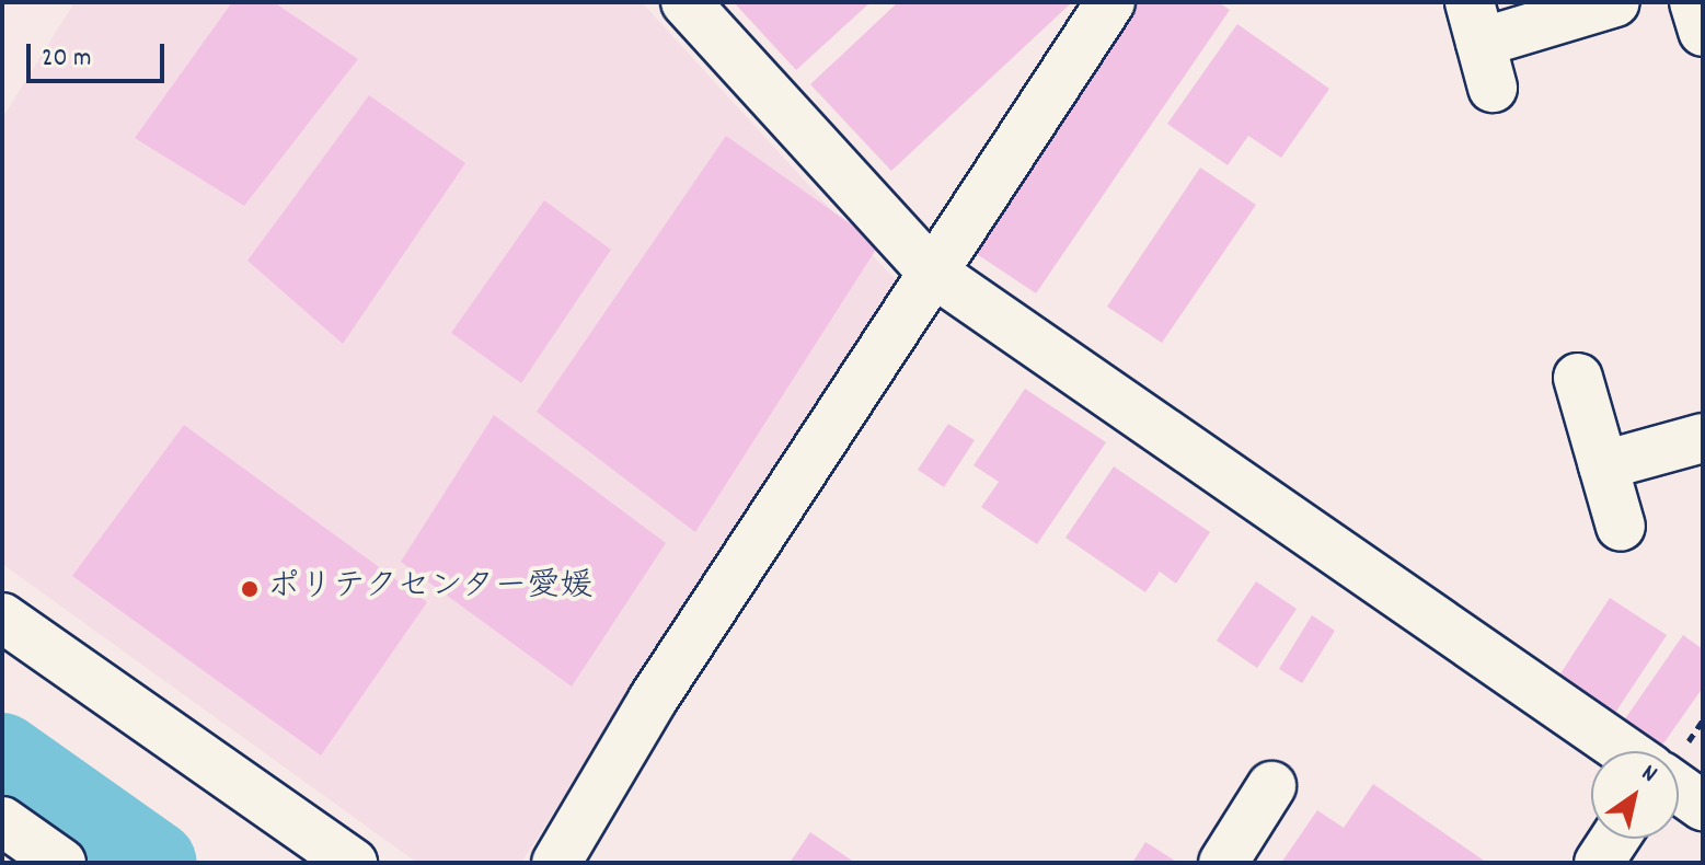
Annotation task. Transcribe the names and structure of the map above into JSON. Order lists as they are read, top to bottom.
{
  "places": ["ポリテクセンター愛媛"],
  "scale_bar": "20 m",
  "north": "top right"
}
